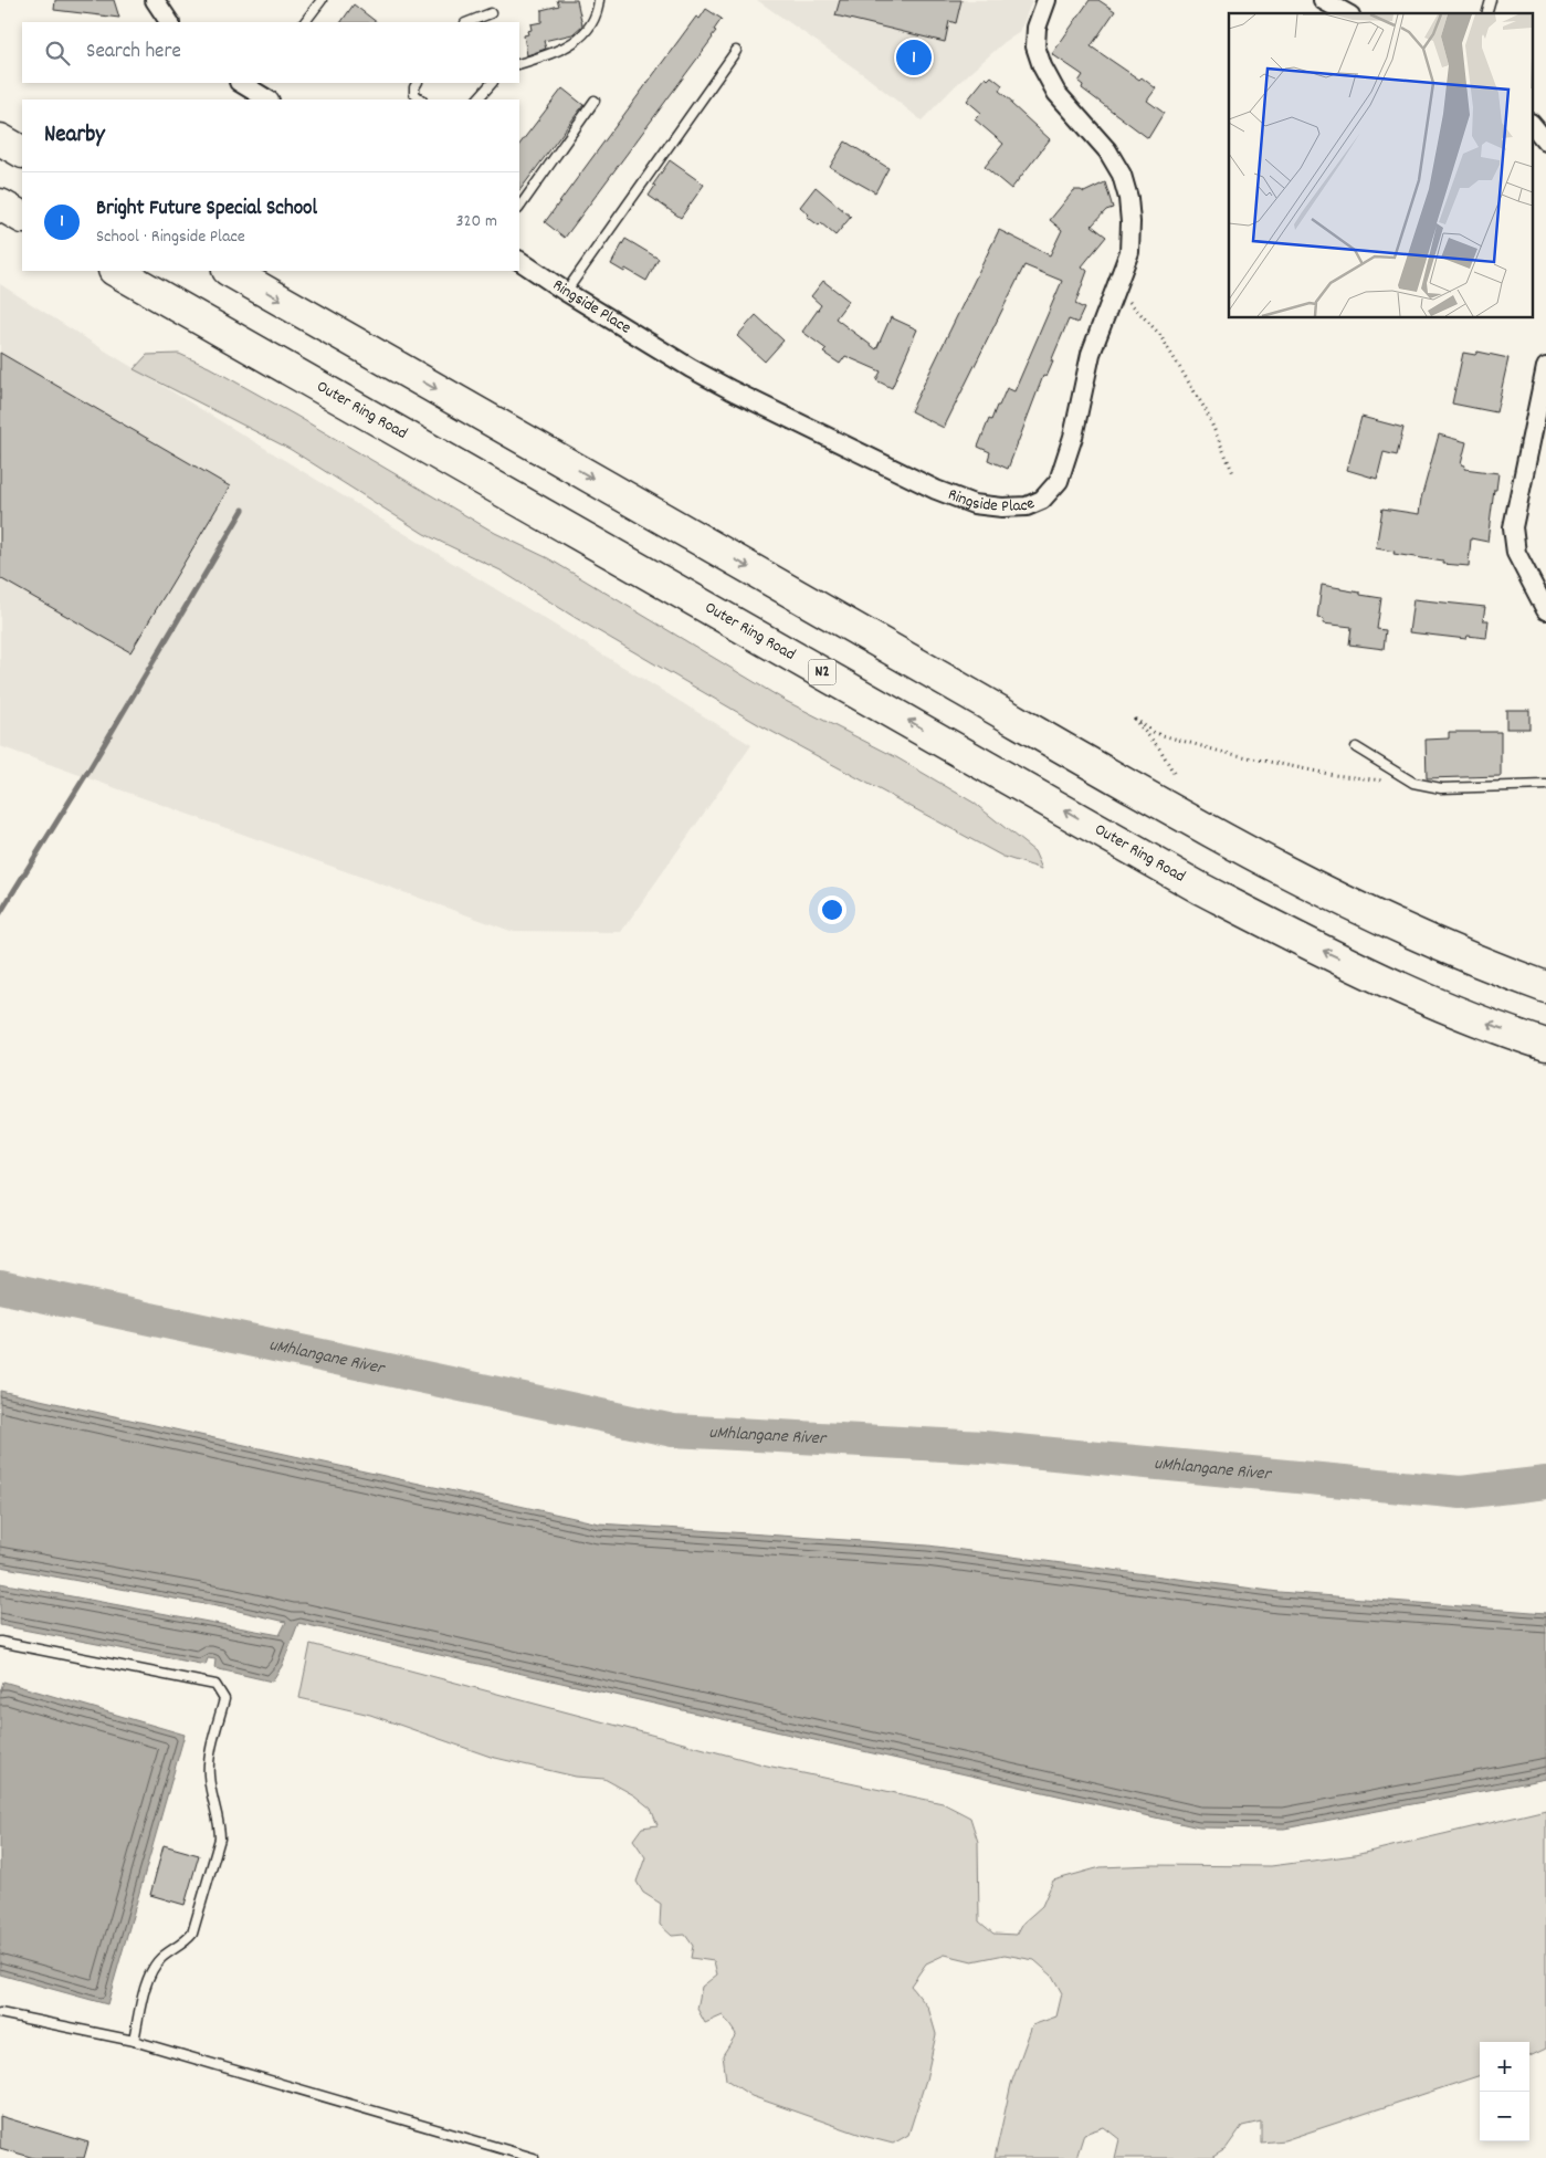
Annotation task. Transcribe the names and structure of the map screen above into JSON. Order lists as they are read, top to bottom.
{
  "streets": {
    "highway": ["Outer Ring Road", "N2"],
    "street": ["Ringside Place"]
  },
  "water": ["uMhlangane River"],
  "page": {
    "search": "Search here",
    "pins": "1",
    "heading": "Nearby",
    "list": [
      {
        "mark": "1",
        "name": "Bright Future Special School",
        "note": "School · Ringside Place",
        "value": "320 m"
      }
    ],
    "map_buttons": ["+", "−"]
  }
}
